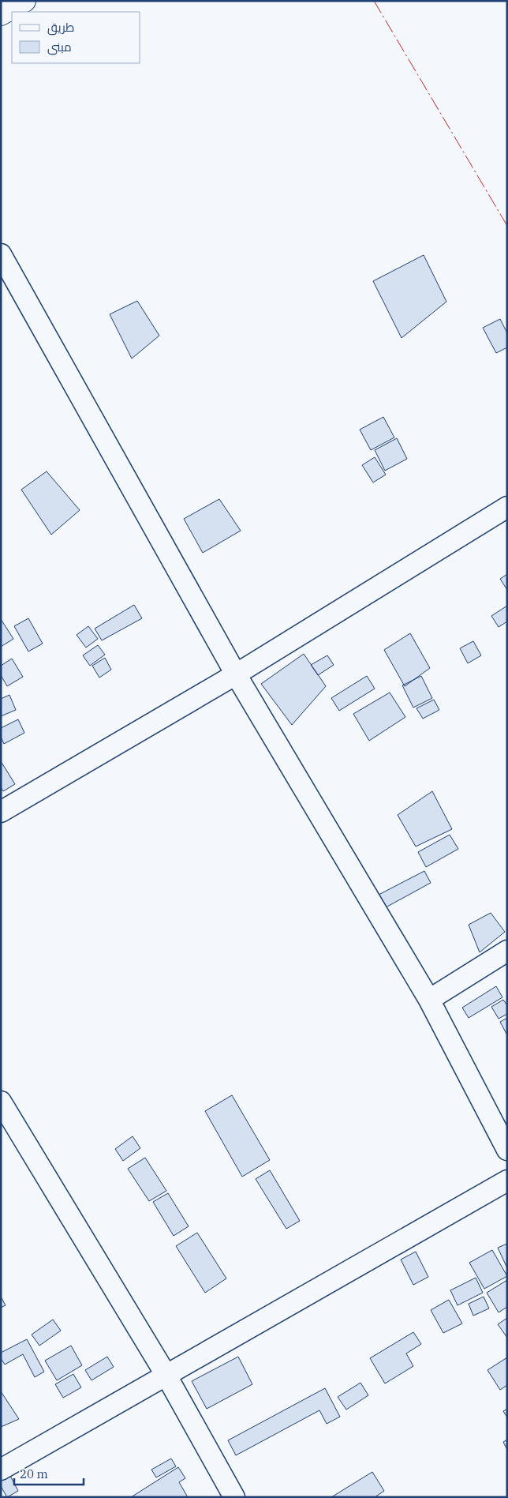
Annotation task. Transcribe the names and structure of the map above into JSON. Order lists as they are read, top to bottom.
{
  "legend": ["طريق", "مبنى"],
  "scale_bar": "20 m"
}
